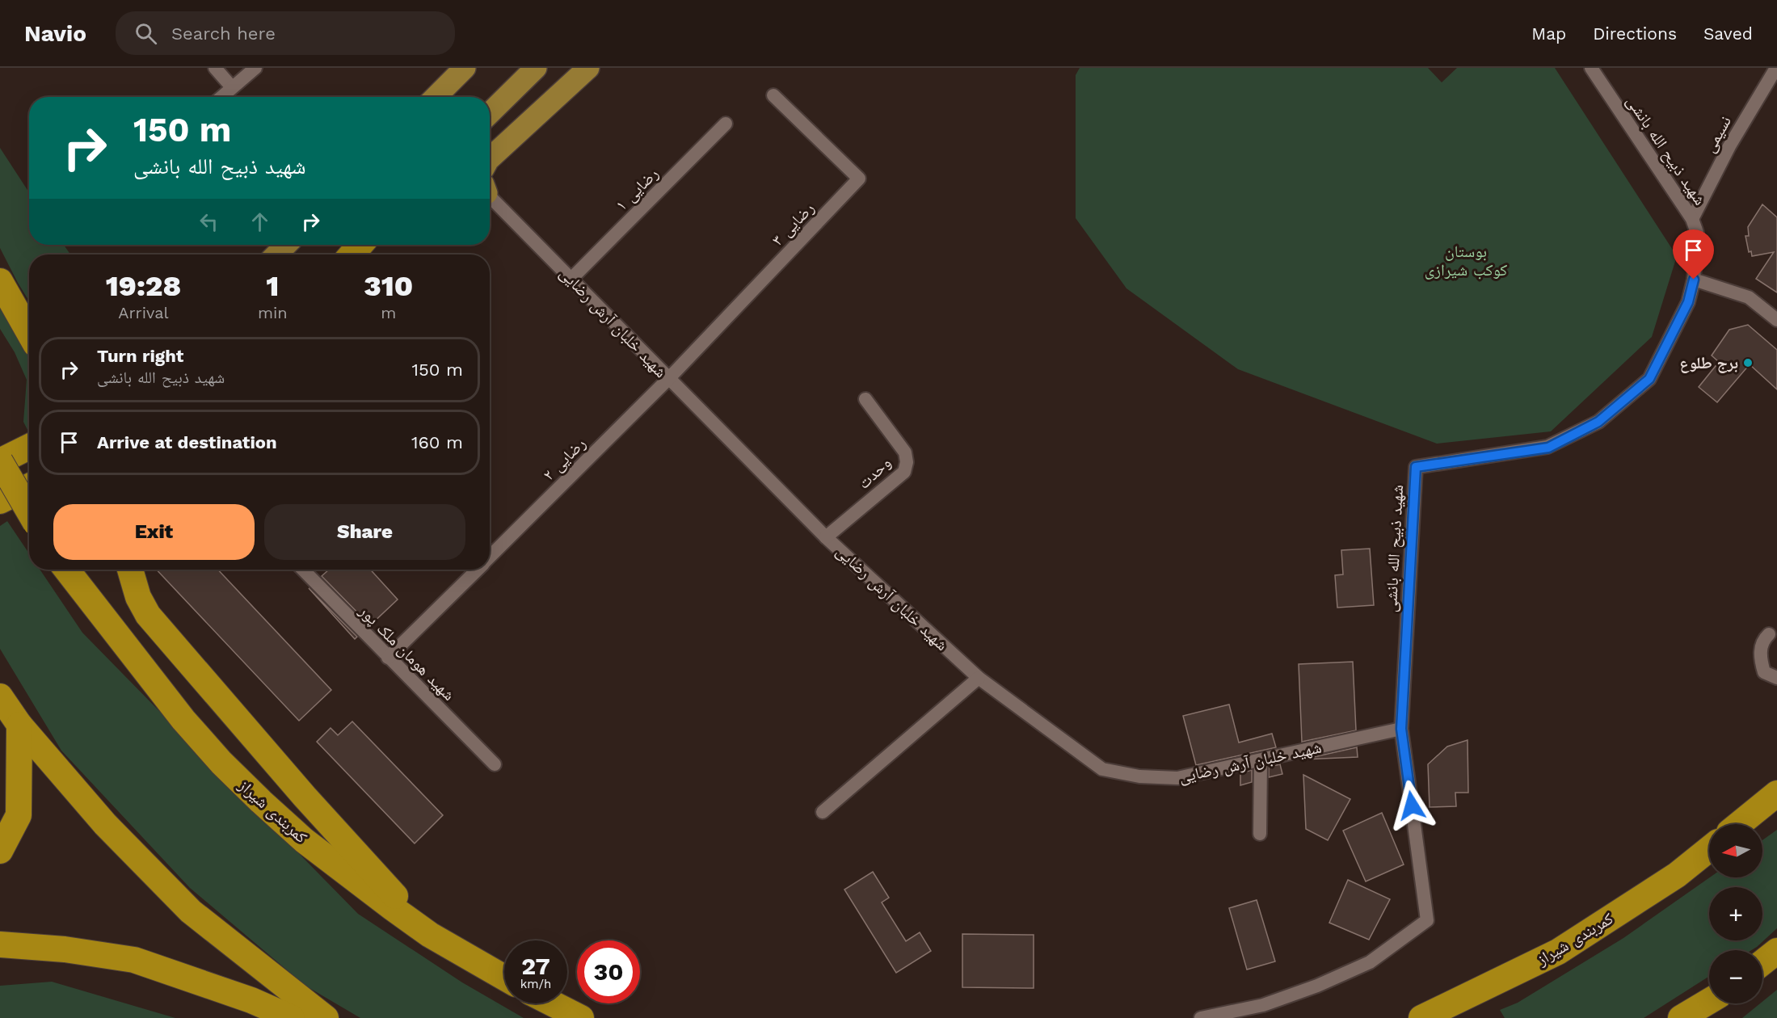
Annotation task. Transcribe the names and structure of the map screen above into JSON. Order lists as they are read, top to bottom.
{
  "streets": {
    "highway": ["کمربندی شیراز"],
    "street": [
      "نسیمی",
      "شهید ذبیح الله بانشی",
      "رضایی ۱",
      "رضایی ۳",
      "شهید خلبان آرش رضایی",
      "رضایی ۲",
      "وحدت",
      "شهید هومان ملک پور"
    ]
  },
  "crossings": [
    ["نسیمی", "شهید ذبیح الله بانشی"],
    ["شهید ذبیح الله بانشی", "شهید خلبان آرش رضایی"],
    ["رضایی ۱", "شهید خلبان آرش رضایی"],
    ["رضایی ۳", "شهید خلبان آرش رضایی"],
    ["رضایی ۳", "رضایی ۲"],
    ["شهید خلبان آرش رضایی", "رضایی ۲"],
    ["شهید خلبان آرش رضایی", "وحدت"],
    ["رضایی ۲", "شهید هومان ملک پور"]
  ],
  "parks": ["بوستان کوکب شیرازی"],
  "places": ["برج طلوع"],
  "north": "left",
  "page": {
    "header": "Navio",
    "search": "Search here",
    "nav": ["Map", "Directions", "Saved"],
    "turn": ["150 m", "شهید ذبیح الله بانشی"],
    "eta": [
      "19:28",
      "Arrival",
      "1",
      "min",
      "310",
      "m"
    ],
    "list": [
      {
        "name": "Turn right",
        "note": "شهید ذبیح الله بانشی",
        "value": "150 m"
      },
      {
        "name": "Arrive at destination",
        "value": "160 m"
      }
    ],
    "buttons": ["Exit", "Share"],
    "map_buttons": ["+", "−"],
    "speed": "27 km/h",
    "limit": "30"
  }
}
